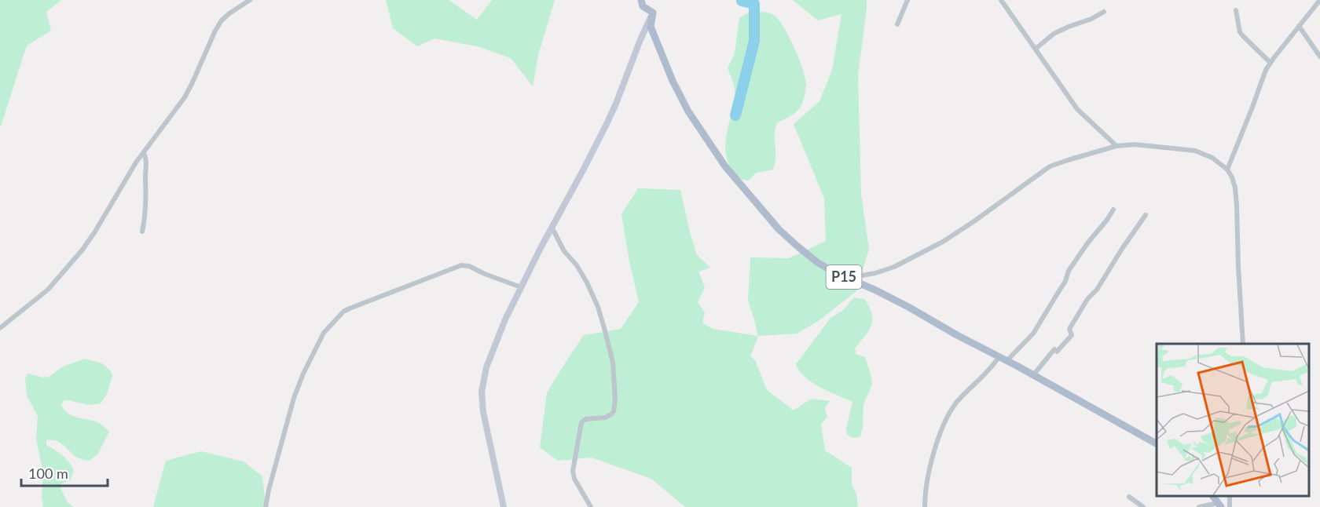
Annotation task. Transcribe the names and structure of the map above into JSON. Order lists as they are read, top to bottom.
{
  "streets": {
    "main road": ["P15"]
  },
  "scale_bar": "100 m"
}
